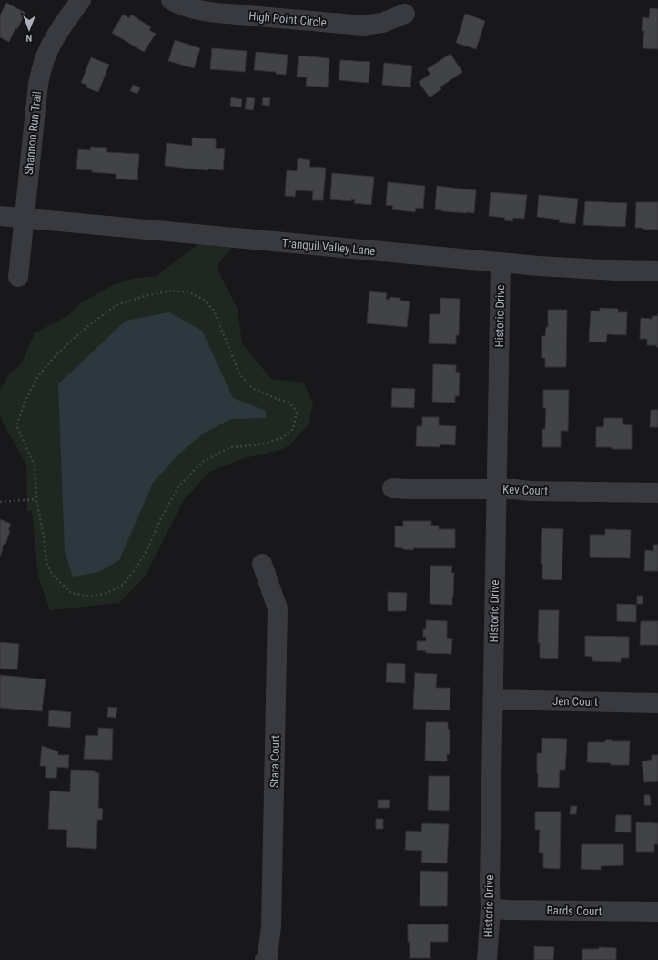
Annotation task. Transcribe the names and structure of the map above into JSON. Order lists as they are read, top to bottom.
{
  "streets": {
    "street": [
      "High Point Circle",
      "Shannon Run Trail",
      "Tranquil Valley Lane",
      "Historic Drive",
      "Kev Court",
      "Jen Court",
      "Stara Court",
      "Bards Court"
    ]
  },
  "crossings": [
    ["Shannon Run Trail", "Tranquil Valley Lane"],
    ["Tranquil Valley Lane", "Historic Drive"],
    ["Historic Drive", "Kev Court"],
    ["Historic Drive", "Jen Court"],
    ["Historic Drive", "Bards Court"]
  ],
  "north": "bottom"
}
